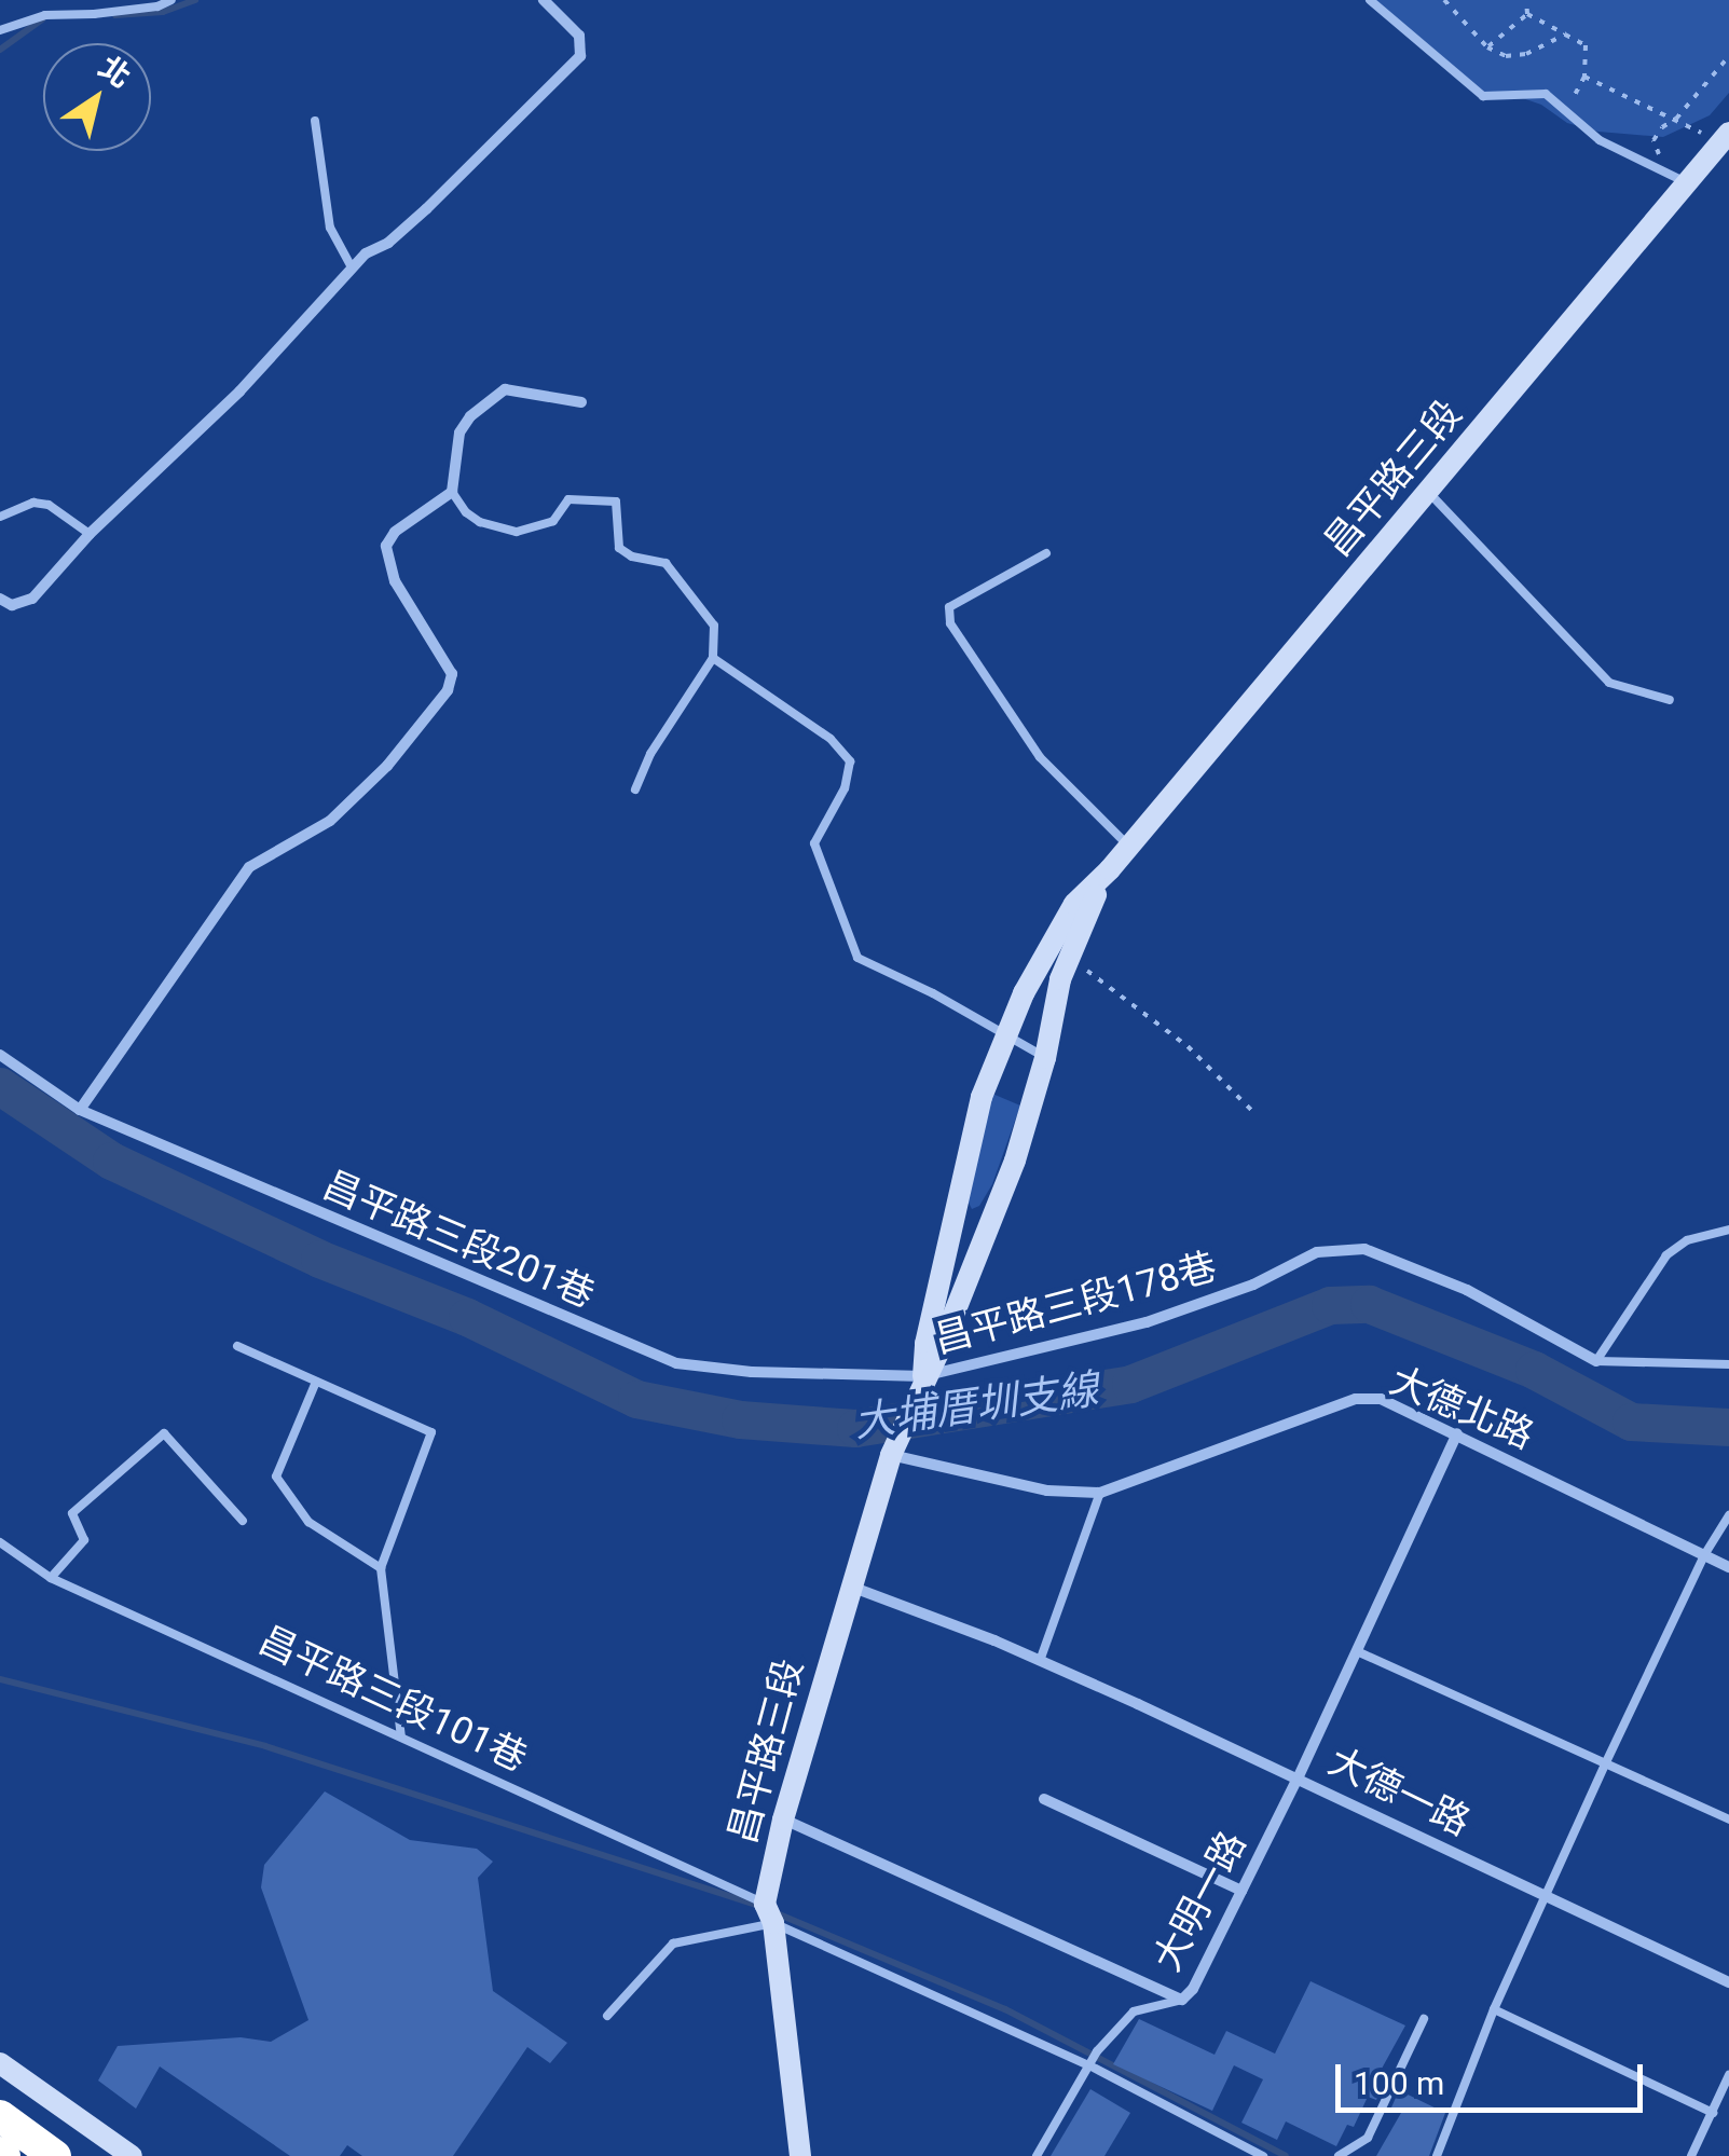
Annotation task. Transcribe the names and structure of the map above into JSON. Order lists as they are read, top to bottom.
{
  "streets": {
    "street": [
      "昌平路三段",
      "昌平路三段201巷",
      "昌平路三段178巷",
      "大德北路",
      "大德一路",
      "大明一路"
    ],
    "lane": ["昌平路三段101巷"]
  },
  "crossings": [
    ["昌平路三段", "昌平路三段201巷"],
    ["昌平路三段", "昌平路三段178巷"],
    ["昌平路三段", "昌平路三段101巷"],
    ["昌平路三段", "大德一路"],
    ["昌平路三段", "大明一路"],
    ["昌平路三段201巷", "昌平路三段178巷"],
    ["大德北路", "大明一路"],
    ["大德一路", "大明一路"]
  ],
  "water": ["大埔厝圳支線"],
  "scale_bar": "100 m",
  "north": "top right"
}
